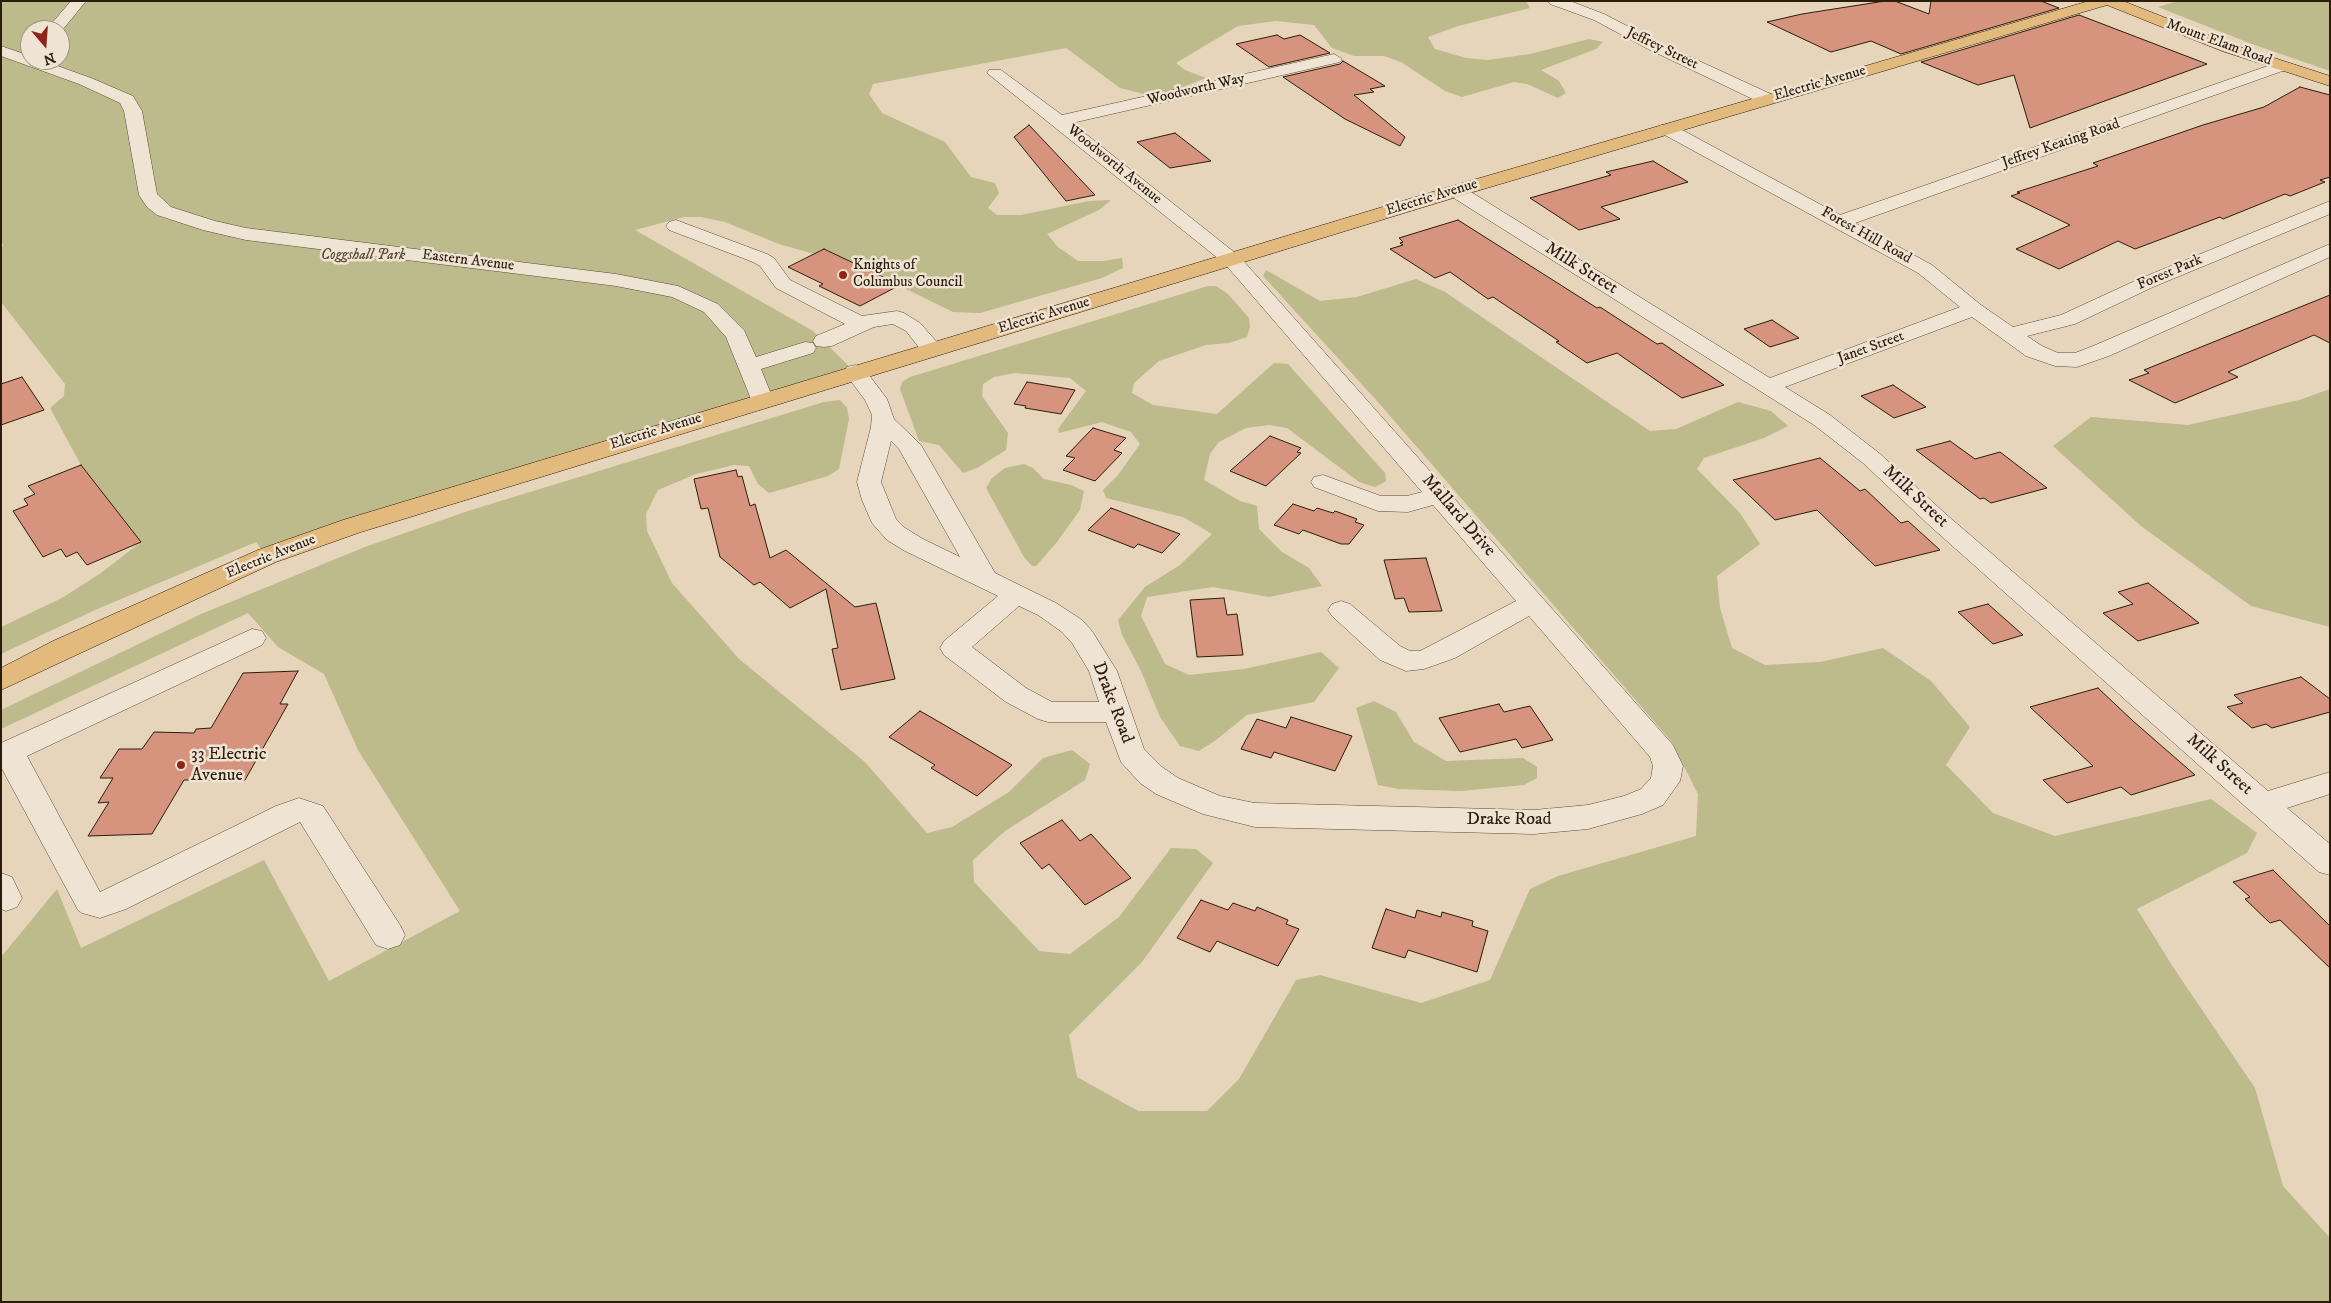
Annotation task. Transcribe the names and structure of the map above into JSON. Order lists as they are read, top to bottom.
{
  "streets": {
    "main road": ["Mount Elam Road", "Electric Avenue"],
    "street": [
      "Jeffrey Street",
      "Woodworth Way",
      "Jeffrey Keating Road",
      "Woodworth Avenue",
      "Forest Hill Road",
      "Eastern Avenue",
      "Milk Street",
      "Forest Park",
      "Janet Street",
      "Mallard Drive",
      "Drake Road"
    ]
  },
  "crossings": [
    ["Mount Elam Road", "Electric Avenue"],
    ["Mount Elam Road", "Jeffrey Keating Road"],
    ["Jeffrey Street", "Electric Avenue"],
    ["Electric Avenue", "Woodworth Avenue"],
    ["Electric Avenue", "Forest Hill Road"],
    ["Electric Avenue", "Eastern Avenue"],
    ["Electric Avenue", "Milk Street"],
    ["Electric Avenue", "Mallard Drive"],
    ["Woodworth Way", "Woodworth Avenue"],
    ["Jeffrey Keating Road", "Forest Hill Road"],
    ["Woodworth Avenue", "Mallard Drive"],
    ["Forest Hill Road", "Forest Park"],
    ["Forest Hill Road", "Janet Street"],
    ["Milk Street", "Janet Street"],
    ["Mallard Drive", "Drake Road"]
  ],
  "parks": ["Coggshall Park"],
  "places": ["Knights of Columbus Council", "33 Electric Avenue"],
  "north": "bottom"
}
